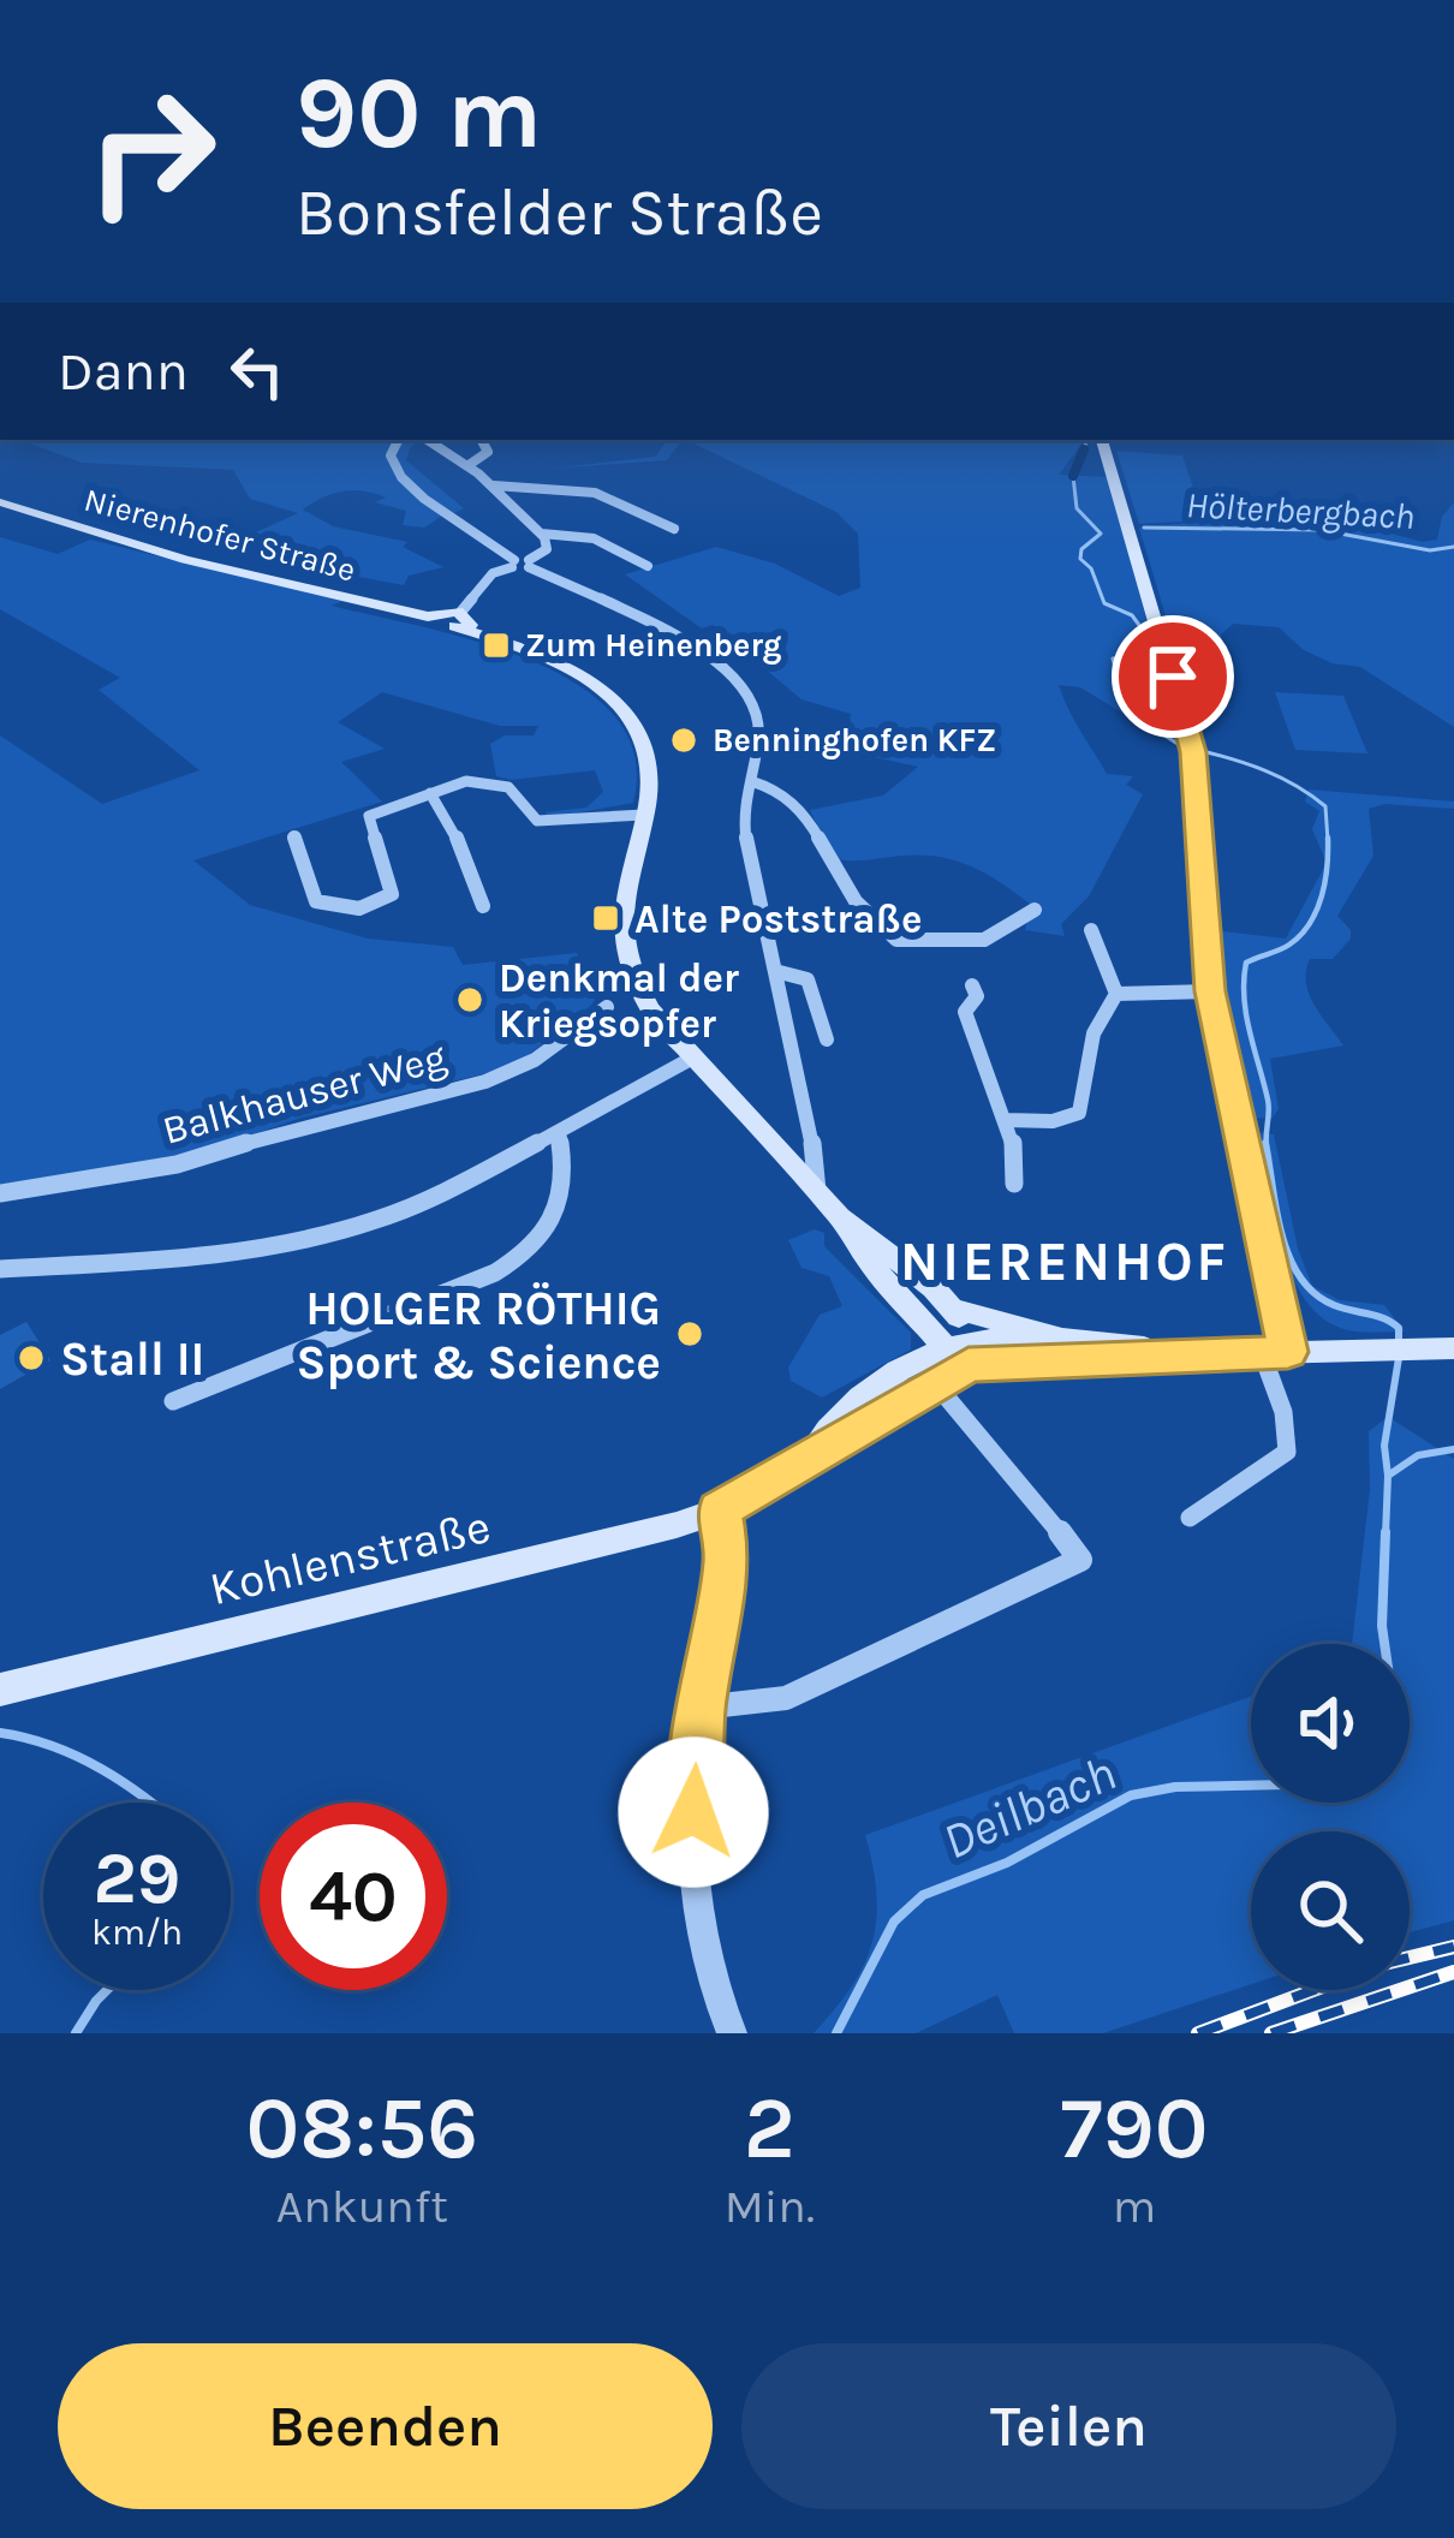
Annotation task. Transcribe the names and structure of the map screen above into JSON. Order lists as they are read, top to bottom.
{
  "streets": {
    "main road": ["Nierenhofer Straße", "Kohlenstraße"],
    "street": ["Balkhauser Weg"]
  },
  "districts": ["NIERENHOF"],
  "water": ["Hölterbergbach", "Deilbach"],
  "places": {
    "transit": ["Zum Heinenberg", "Alte Poststraße"],
    "other": [
      "Benninghofen KFZ",
      "Denkmal der Kriegsopfer",
      "HOLGER RÖTHIG Sport & Science",
      "Stall II"
    ]
  },
  "page": {
    "turn": ["90 m", "Bonsfelder Straße"],
    "then": "Dann",
    "speed": "29 km/h",
    "limit": "40",
    "eta": [
      "08:56",
      "Ankunft",
      "2",
      "Min.",
      "790",
      "m"
    ],
    "buttons": ["Beenden", "Teilen"]
  }
}
